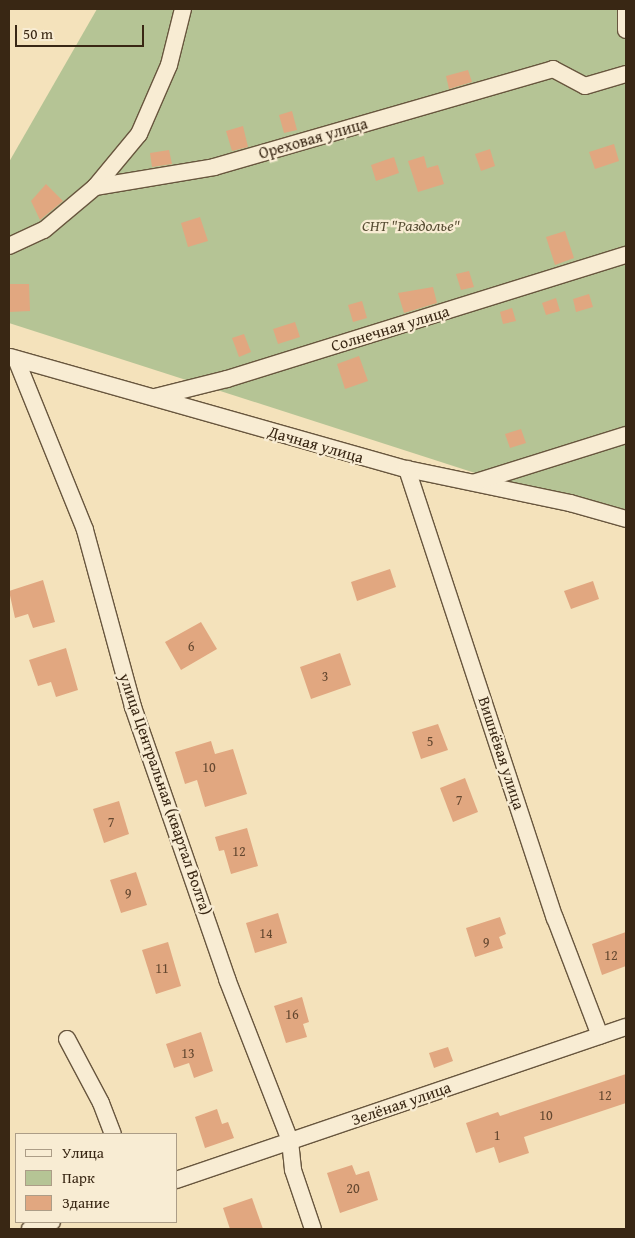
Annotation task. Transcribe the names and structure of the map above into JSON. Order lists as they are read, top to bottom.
{
  "streets": {
    "street": [
      "Ореховая улица",
      "Солнечная улица",
      "Дачная улица",
      "Вишнёвая улица",
      "улица Центральная (квартал Волта)",
      "Зелёная улица"
    ]
  },
  "crossings": [
    ["Солнечная улица", "Дачная улица"],
    ["Дачная улица", "Вишнёвая улица"],
    ["Дачная улица", "улица Центральная (квартал Волта)"],
    ["Вишнёвая улица", "Зелёная улица"],
    ["улица Центральная (квартал Волта)", "Зелёная улица"]
  ],
  "parks": ["СНТ \"Раздолье\""],
  "house_numbers": [
    "6",
    "3",
    "5",
    "10",
    "7",
    "7",
    "12",
    "9",
    "14",
    "9",
    "12",
    "11",
    "16",
    "13",
    "12",
    "10",
    "1",
    "20"
  ],
  "legend": ["Улица", "Парк", "Здание"],
  "scale_bar": "50 m"
}
